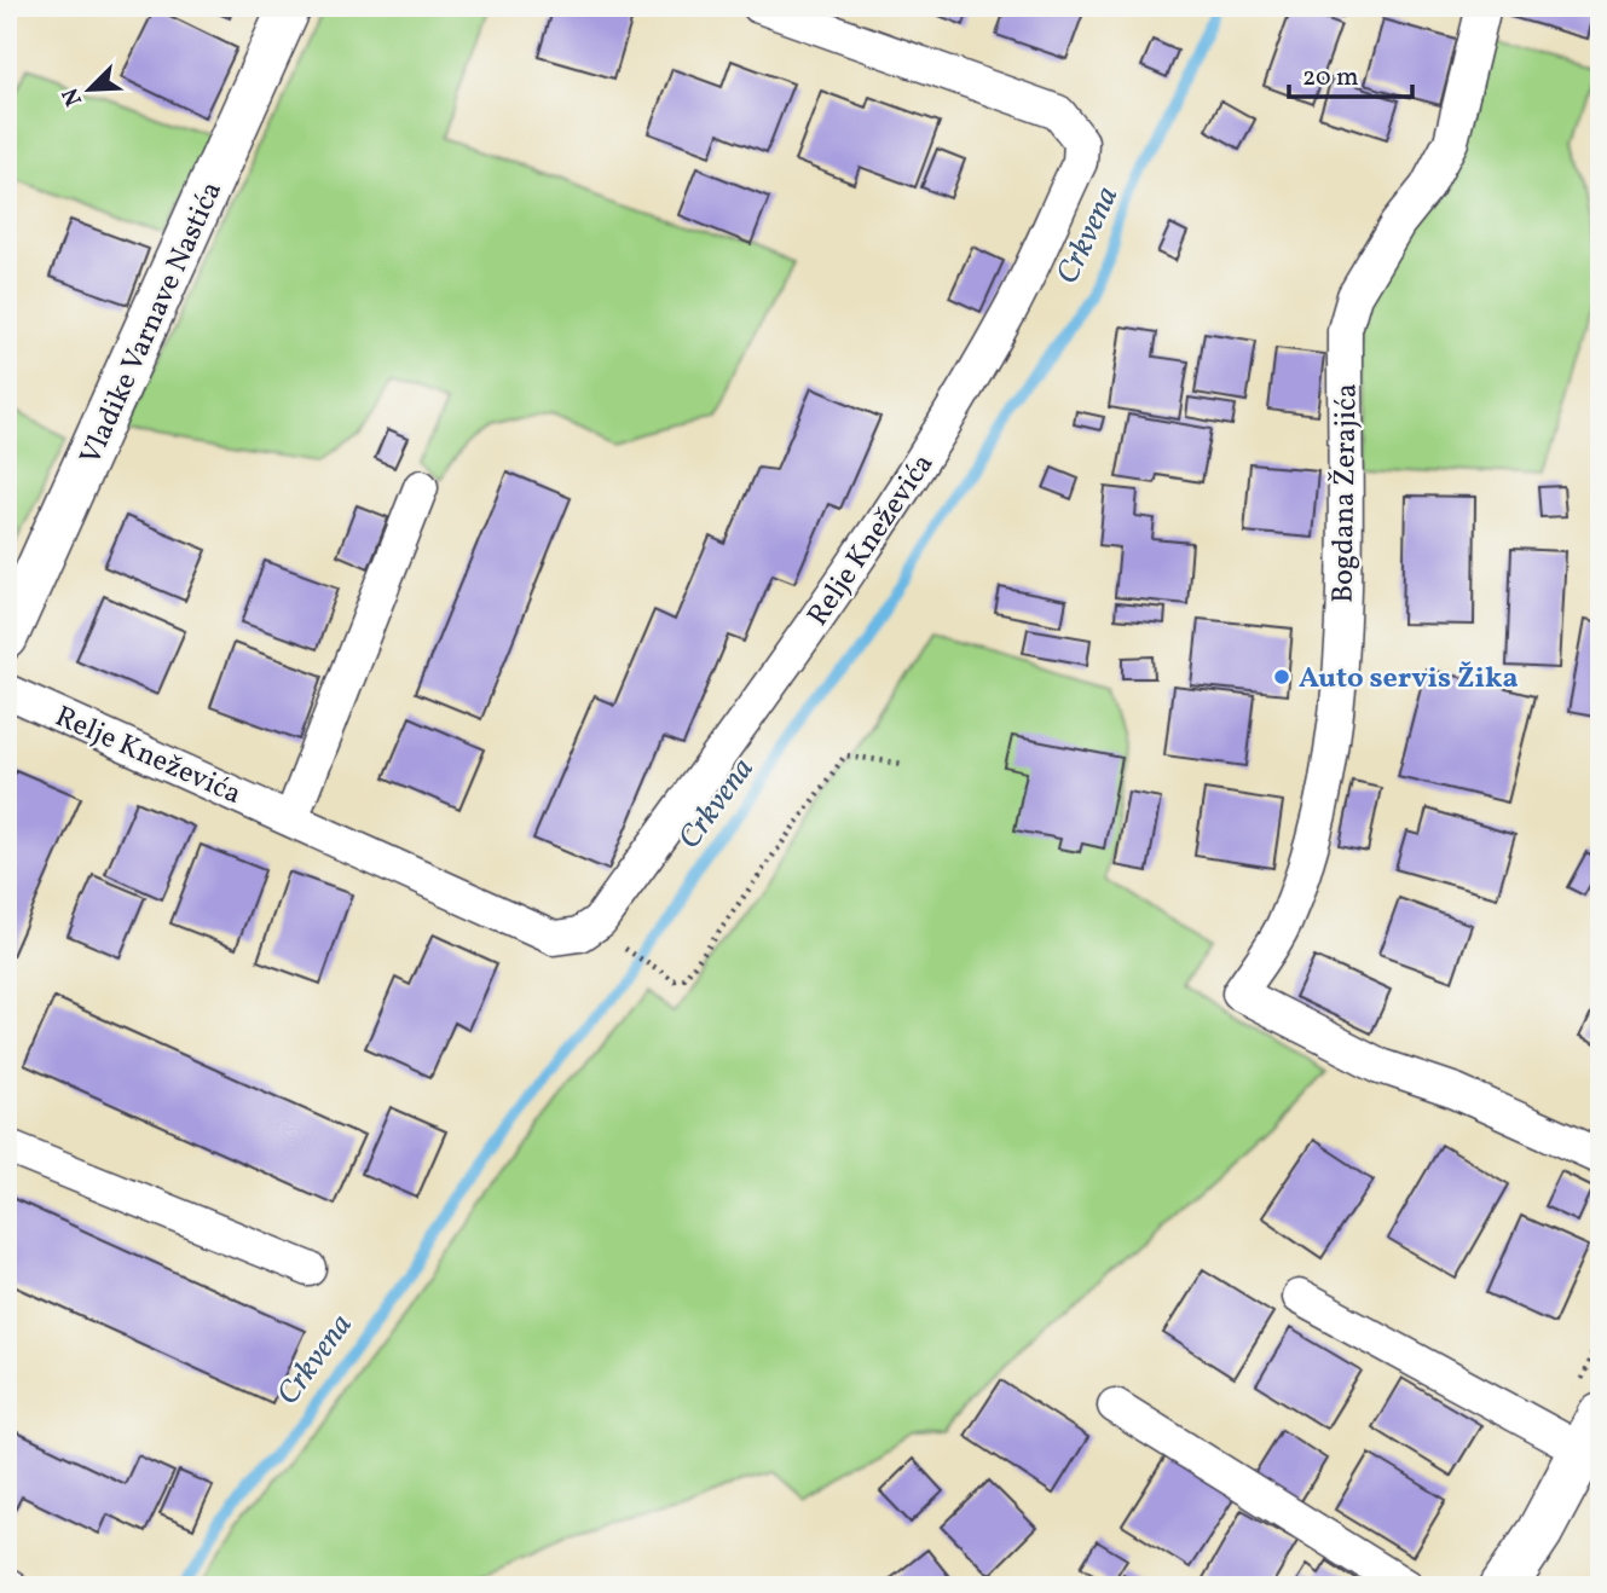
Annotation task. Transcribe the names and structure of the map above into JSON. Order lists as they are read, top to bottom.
{
  "streets": {
    "street": ["Vladike Varnave Nastića", "Bogdana Žerajića", "Relje Kneževića"]
  },
  "water": ["Crkvena"],
  "places": ["Auto servis Žika"],
  "scale_bar": "20 m",
  "north": "bottom left"
}
